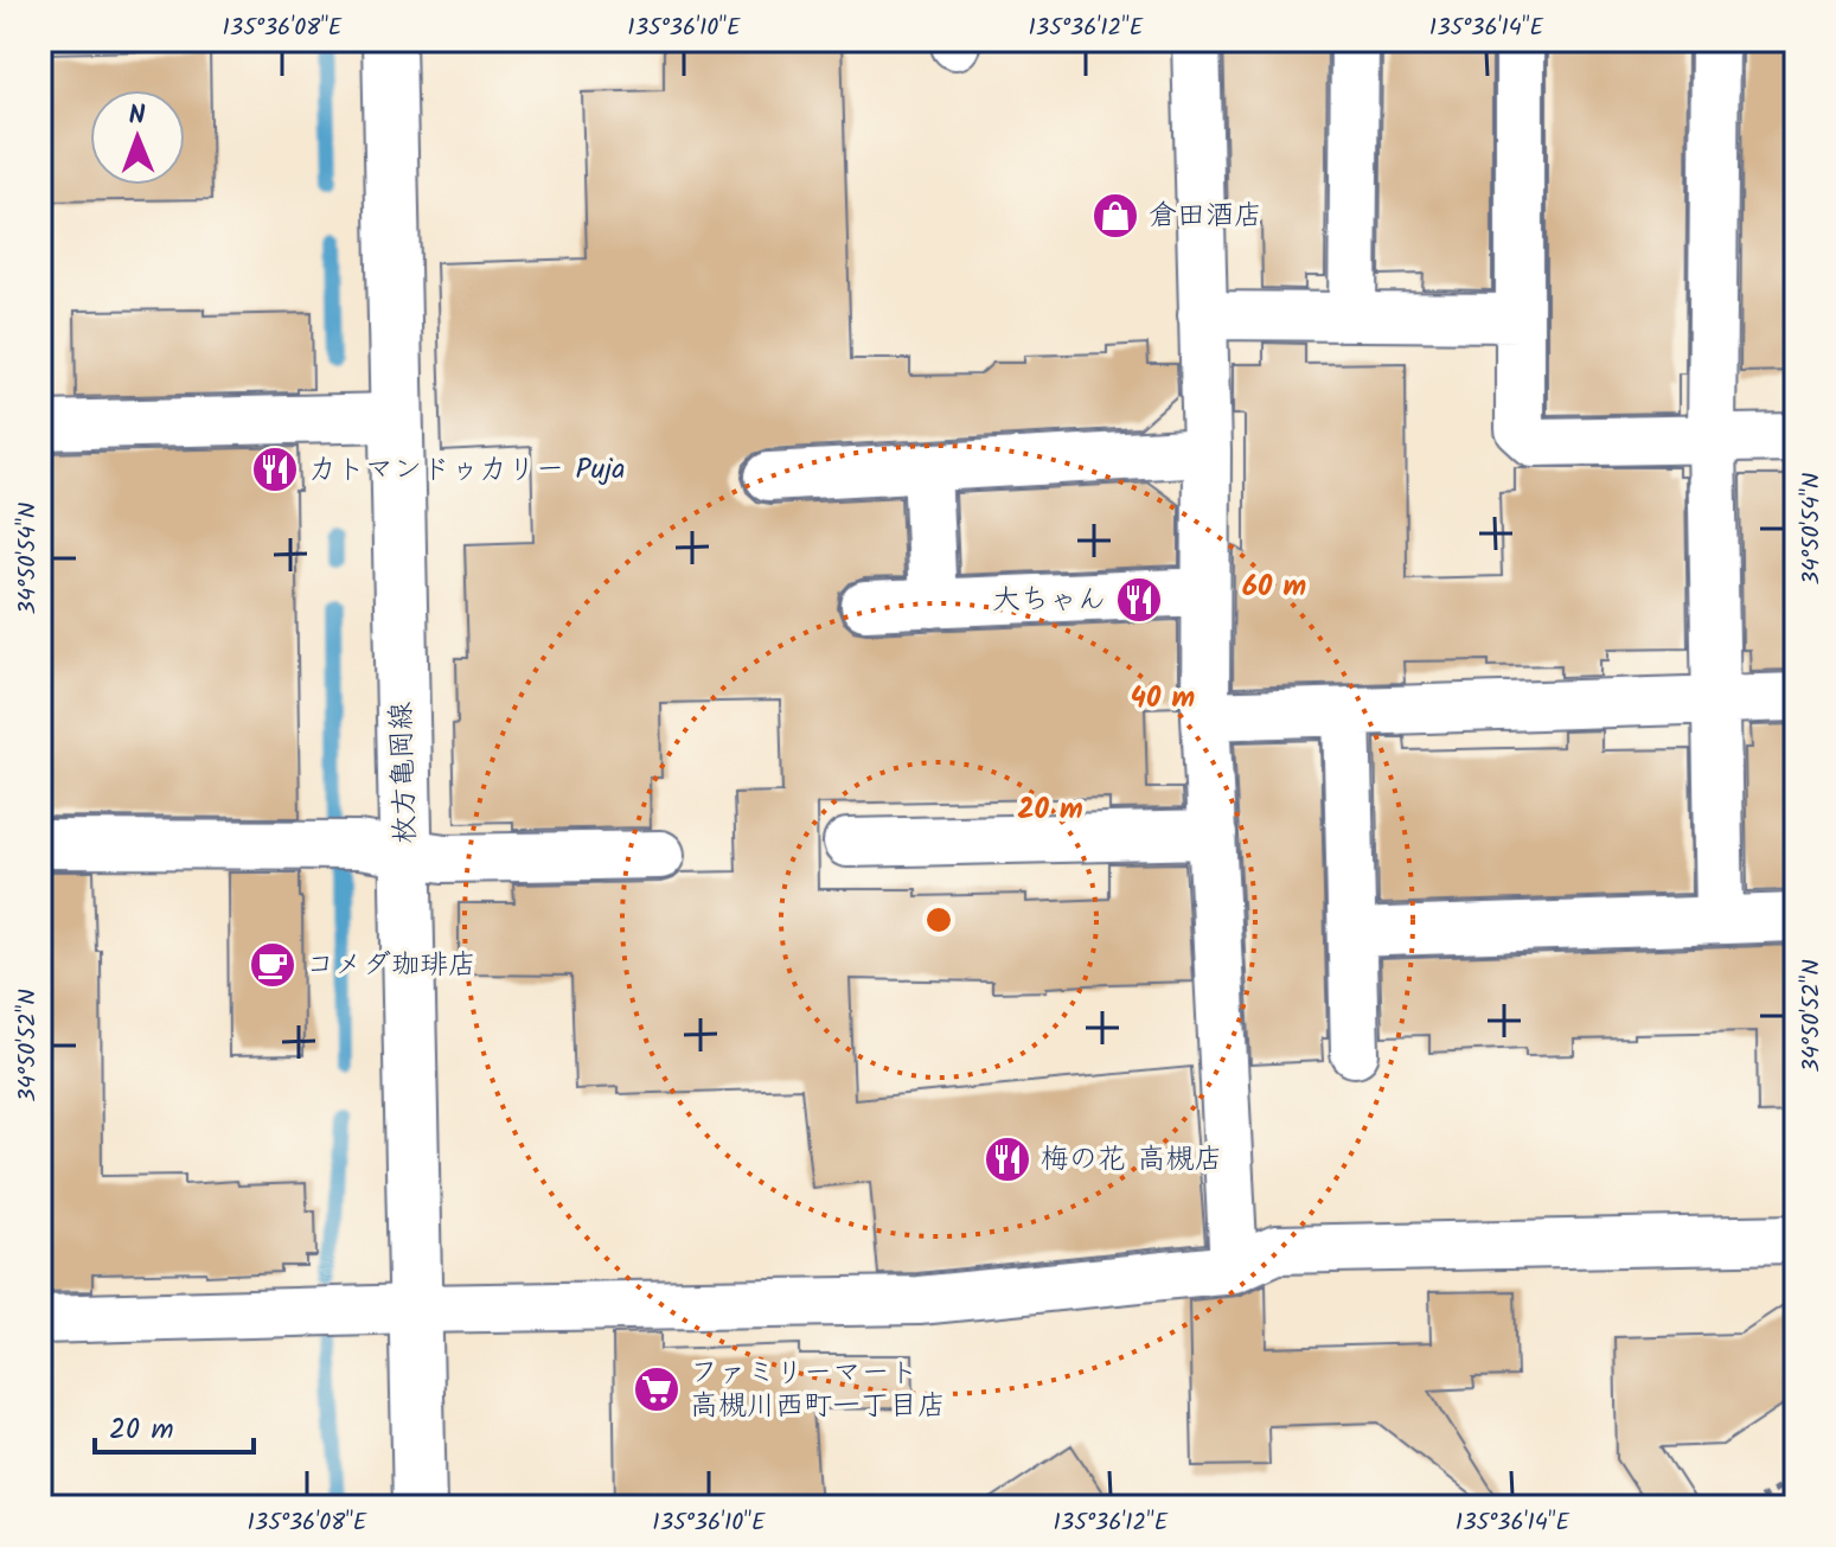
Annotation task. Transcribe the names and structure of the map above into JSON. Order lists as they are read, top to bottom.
{
  "streets": {
    "main road": ["枚方亀岡線"]
  },
  "places": {
    "shop": ["倉田酒店"],
    "restaurant": ["カトマンドゥカリー Puja", "大ちゃん", "梅の花 高槻店"],
    "cafe": ["コメダ珈琲店"],
    "supermarket": ["ファミリーマート 高槻川西町一丁目店"]
  },
  "scale_bar": "20 m",
  "north": "top",
  "coordinates": [
    "135°36'08\"E",
    "135°36'10\"E",
    "135°36'12\"E",
    "135°36'14\"E",
    "34°50'54\"N",
    "34°50'52\"N"
  ],
  "rings": ["60 m", "40 m", "20 m"]
}
